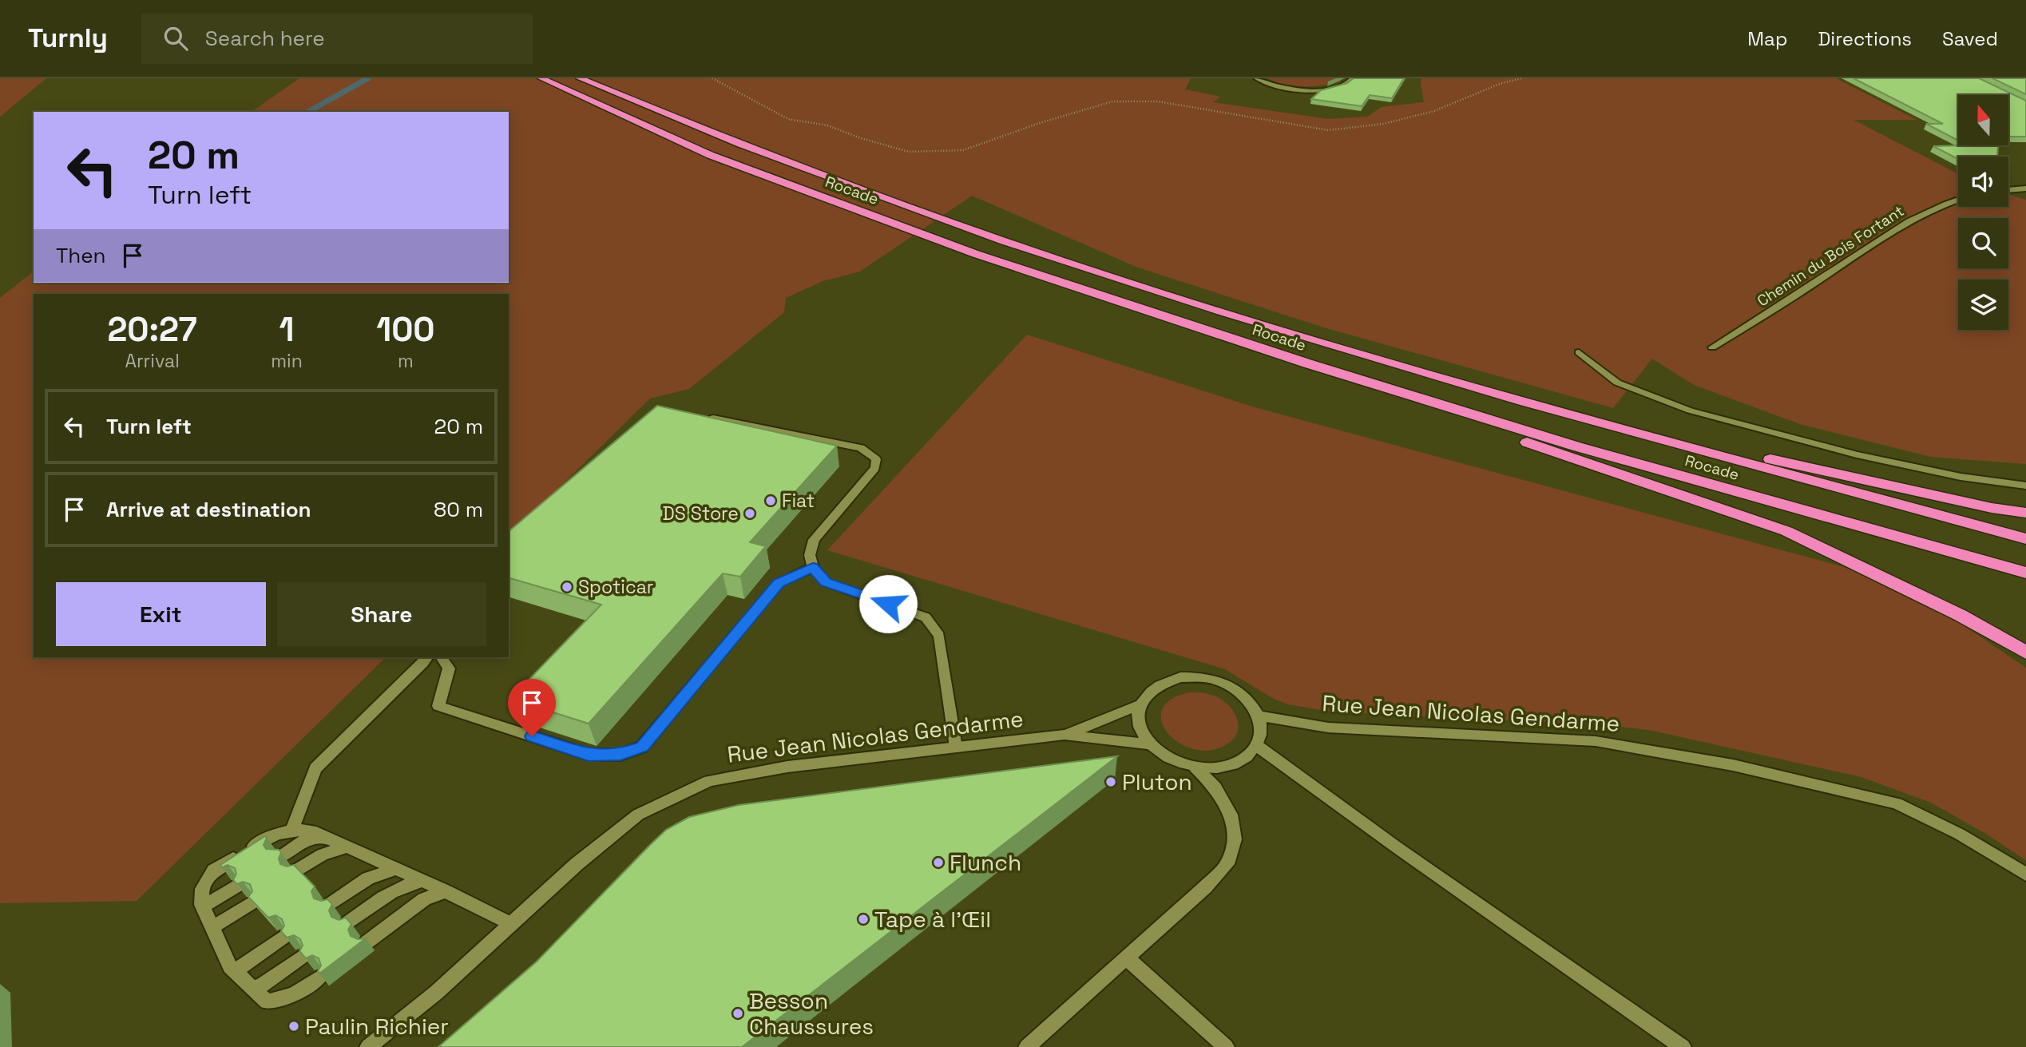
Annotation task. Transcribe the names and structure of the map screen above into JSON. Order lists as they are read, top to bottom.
{
  "streets": {
    "highway": ["Rocade"],
    "street": ["Chemin du Bois Fortant", "Rue Jean Nicolas Gendarme"]
  },
  "places": [
    "Fiat",
    "DS Store",
    "Spoticar",
    "Pluton",
    "Flunch",
    "Tape à l'Œil",
    "Besson Chaussures",
    "Paulin Richier"
  ],
  "north": "top",
  "page": {
    "header": "Turnly",
    "search": "Search here",
    "nav": ["Map", "Directions", "Saved"],
    "turn": ["20 m", "Turn left"],
    "then": "Then",
    "eta": [
      "20:27",
      "Arrival",
      "1",
      "min",
      "100",
      "m"
    ],
    "list": [
      {
        "name": "Turn left",
        "value": "20 m"
      },
      {
        "name": "Arrive at destination",
        "value": "80 m"
      }
    ],
    "buttons": ["Exit", "Share"]
  }
}
